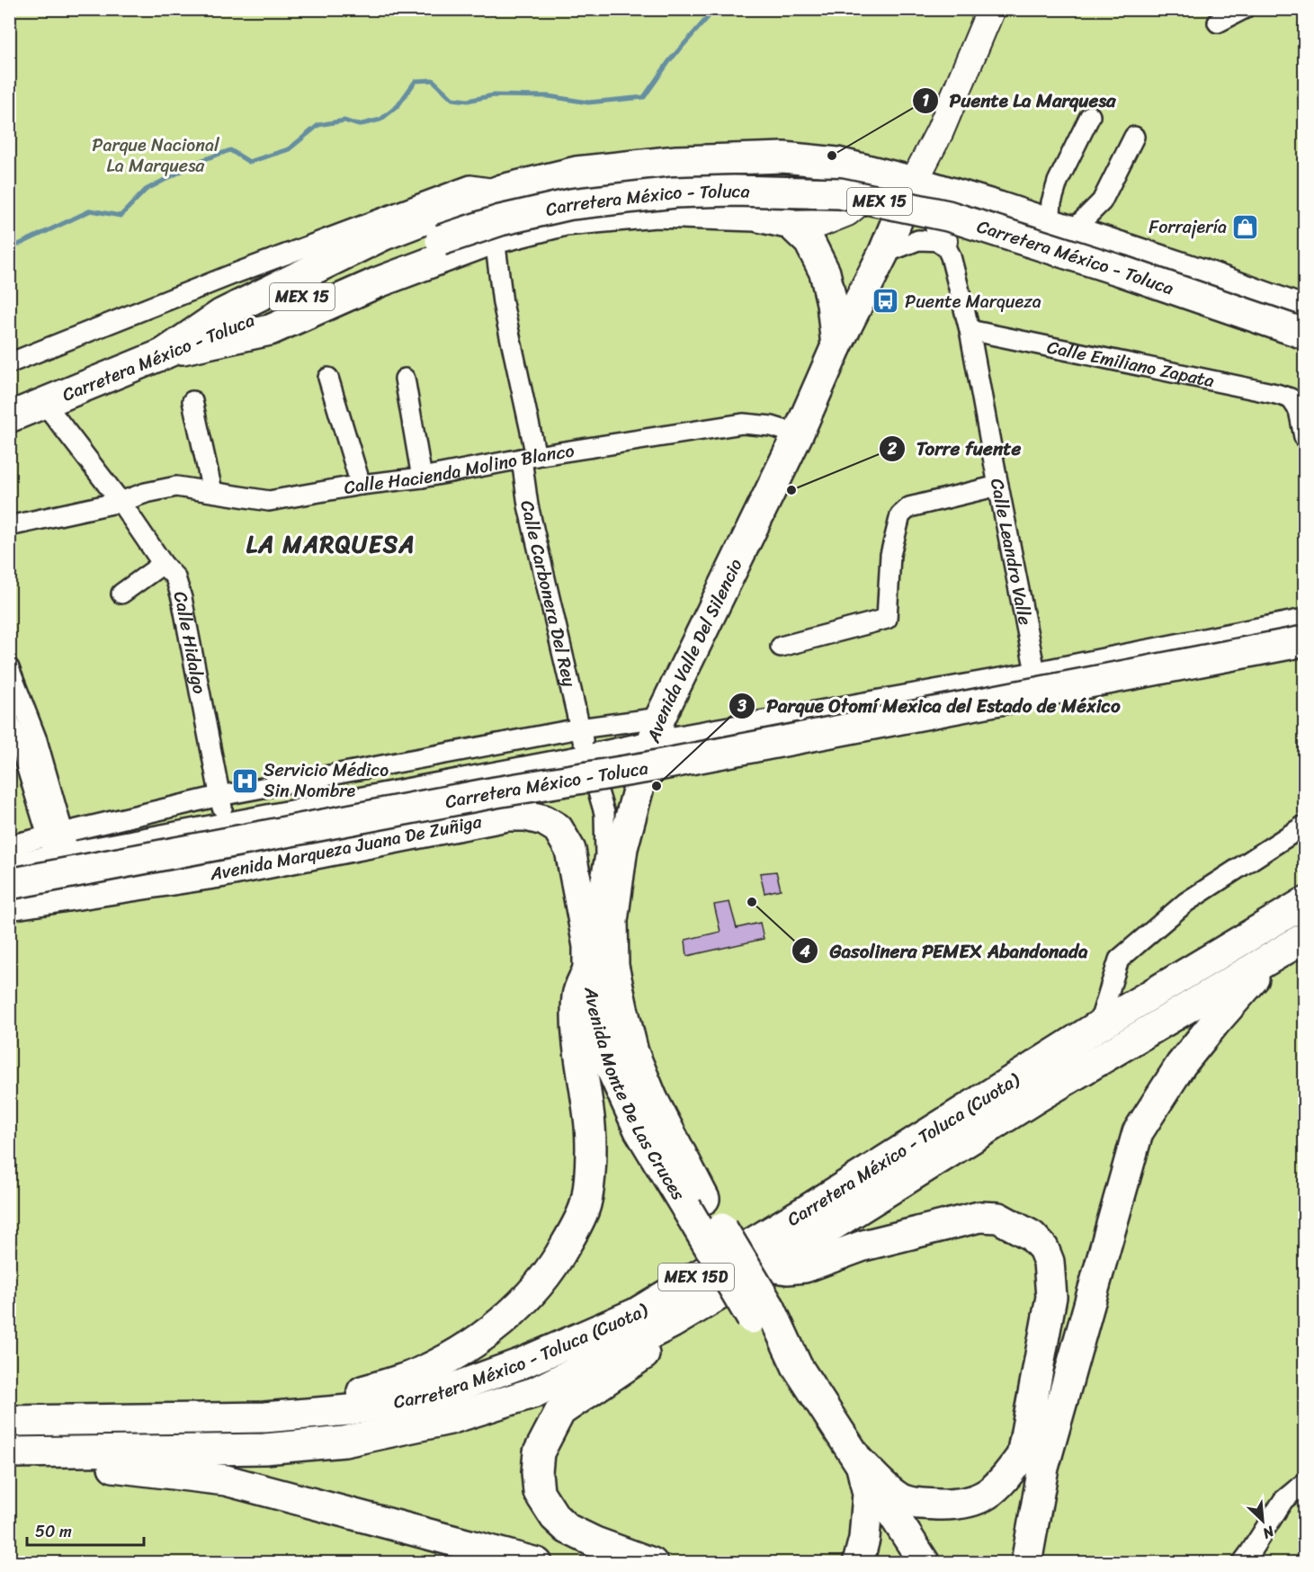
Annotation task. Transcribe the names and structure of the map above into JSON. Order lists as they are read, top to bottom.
{
  "streets": {
    "main road": [
      "MEX 15",
      "Carretera México - Toluca",
      "Avenida Valle Del Silencio",
      "Avenida Marqueza Juana De Zuñiga",
      "Avenida Monte De Las Cruces",
      "Carretera México - Toluca (Cuota)",
      "MEX 15D"
    ],
    "street": [
      "Calle Emiliano Zapata",
      "Calle Hacienda Molino Blanco",
      "Calle Leandro Valle",
      "Calle Carbonera Del Rey",
      "Calle Hidalgo"
    ]
  },
  "crossings": [
    ["Carretera México - Toluca", "Calle Hidalgo"],
    ["Calle Emiliano Zapata", "Calle Leandro Valle"],
    ["Calle Hacienda Molino Blanco", "Calle Carbonera Del Rey"],
    ["Calle Hacienda Molino Blanco", "Calle Hidalgo"],
    ["Calle Hacienda Molino Blanco", "Avenida Valle Del Silencio"],
    ["Calle Carbonera Del Rey", "Avenida Valle Del Silencio"],
    ["Calle Carbonera Del Rey", "Avenida Marqueza Juana De Zuñiga"],
    ["Calle Carbonera Del Rey", "Avenida Monte De Las Cruces"],
    ["Avenida Valle Del Silencio", "Avenida Marqueza Juana De Zuñiga"],
    ["Avenida Valle Del Silencio", "Avenida Monte De Las Cruces"],
    ["Avenida Marqueza Juana De Zuñiga", "Avenida Monte De Las Cruces"]
  ],
  "districts": ["LA MARQUESA"],
  "parks": ["Parque Nacional La Marquesa"],
  "places": {
    "other": [
      "Puente La Marquesa",
      "Torre fuente",
      "Parque Otomí Mexica del Estado de México",
      "Gasolinera PEMEX Abandonada"
    ],
    "shop": ["Forrajería"],
    "bus stop": ["Puente Marqueza"],
    "hospital": ["Servicio Médico Sin Nombre"]
  },
  "scale_bar": "50 m",
  "north": "bottom right"
}
